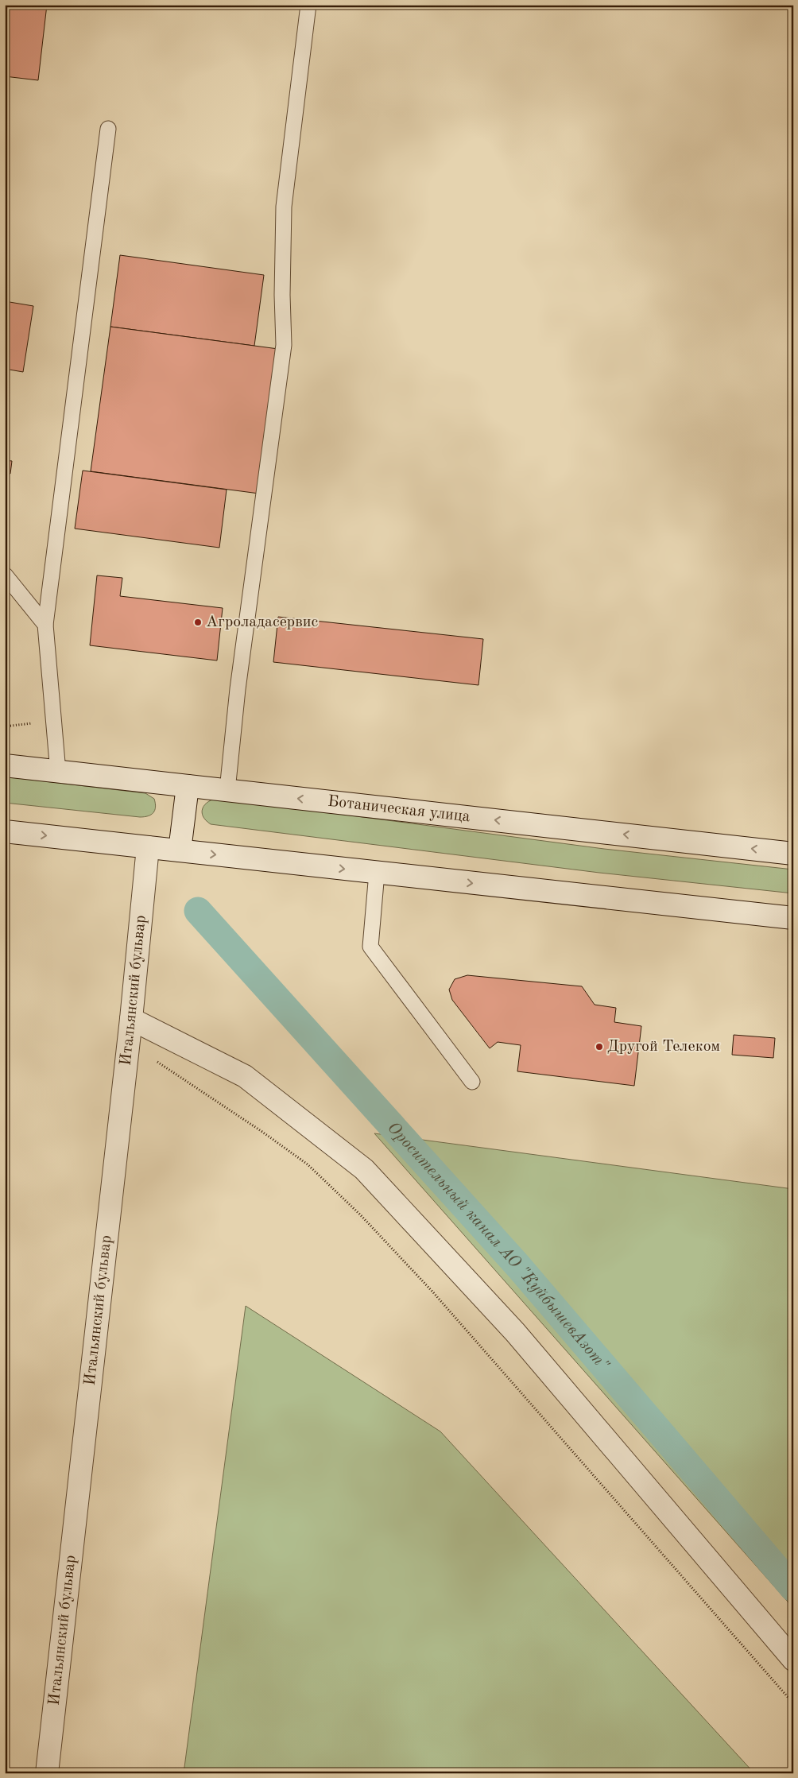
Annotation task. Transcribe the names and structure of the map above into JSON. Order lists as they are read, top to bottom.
{
  "streets": {
    "street": ["Ботаническая улица", "Итальянский бульвар"]
  },
  "water": ["Оросительный канал АО \"КуйбышевАзот\""],
  "places": ["Агроладасервис", "Другой Телеком"]
}
